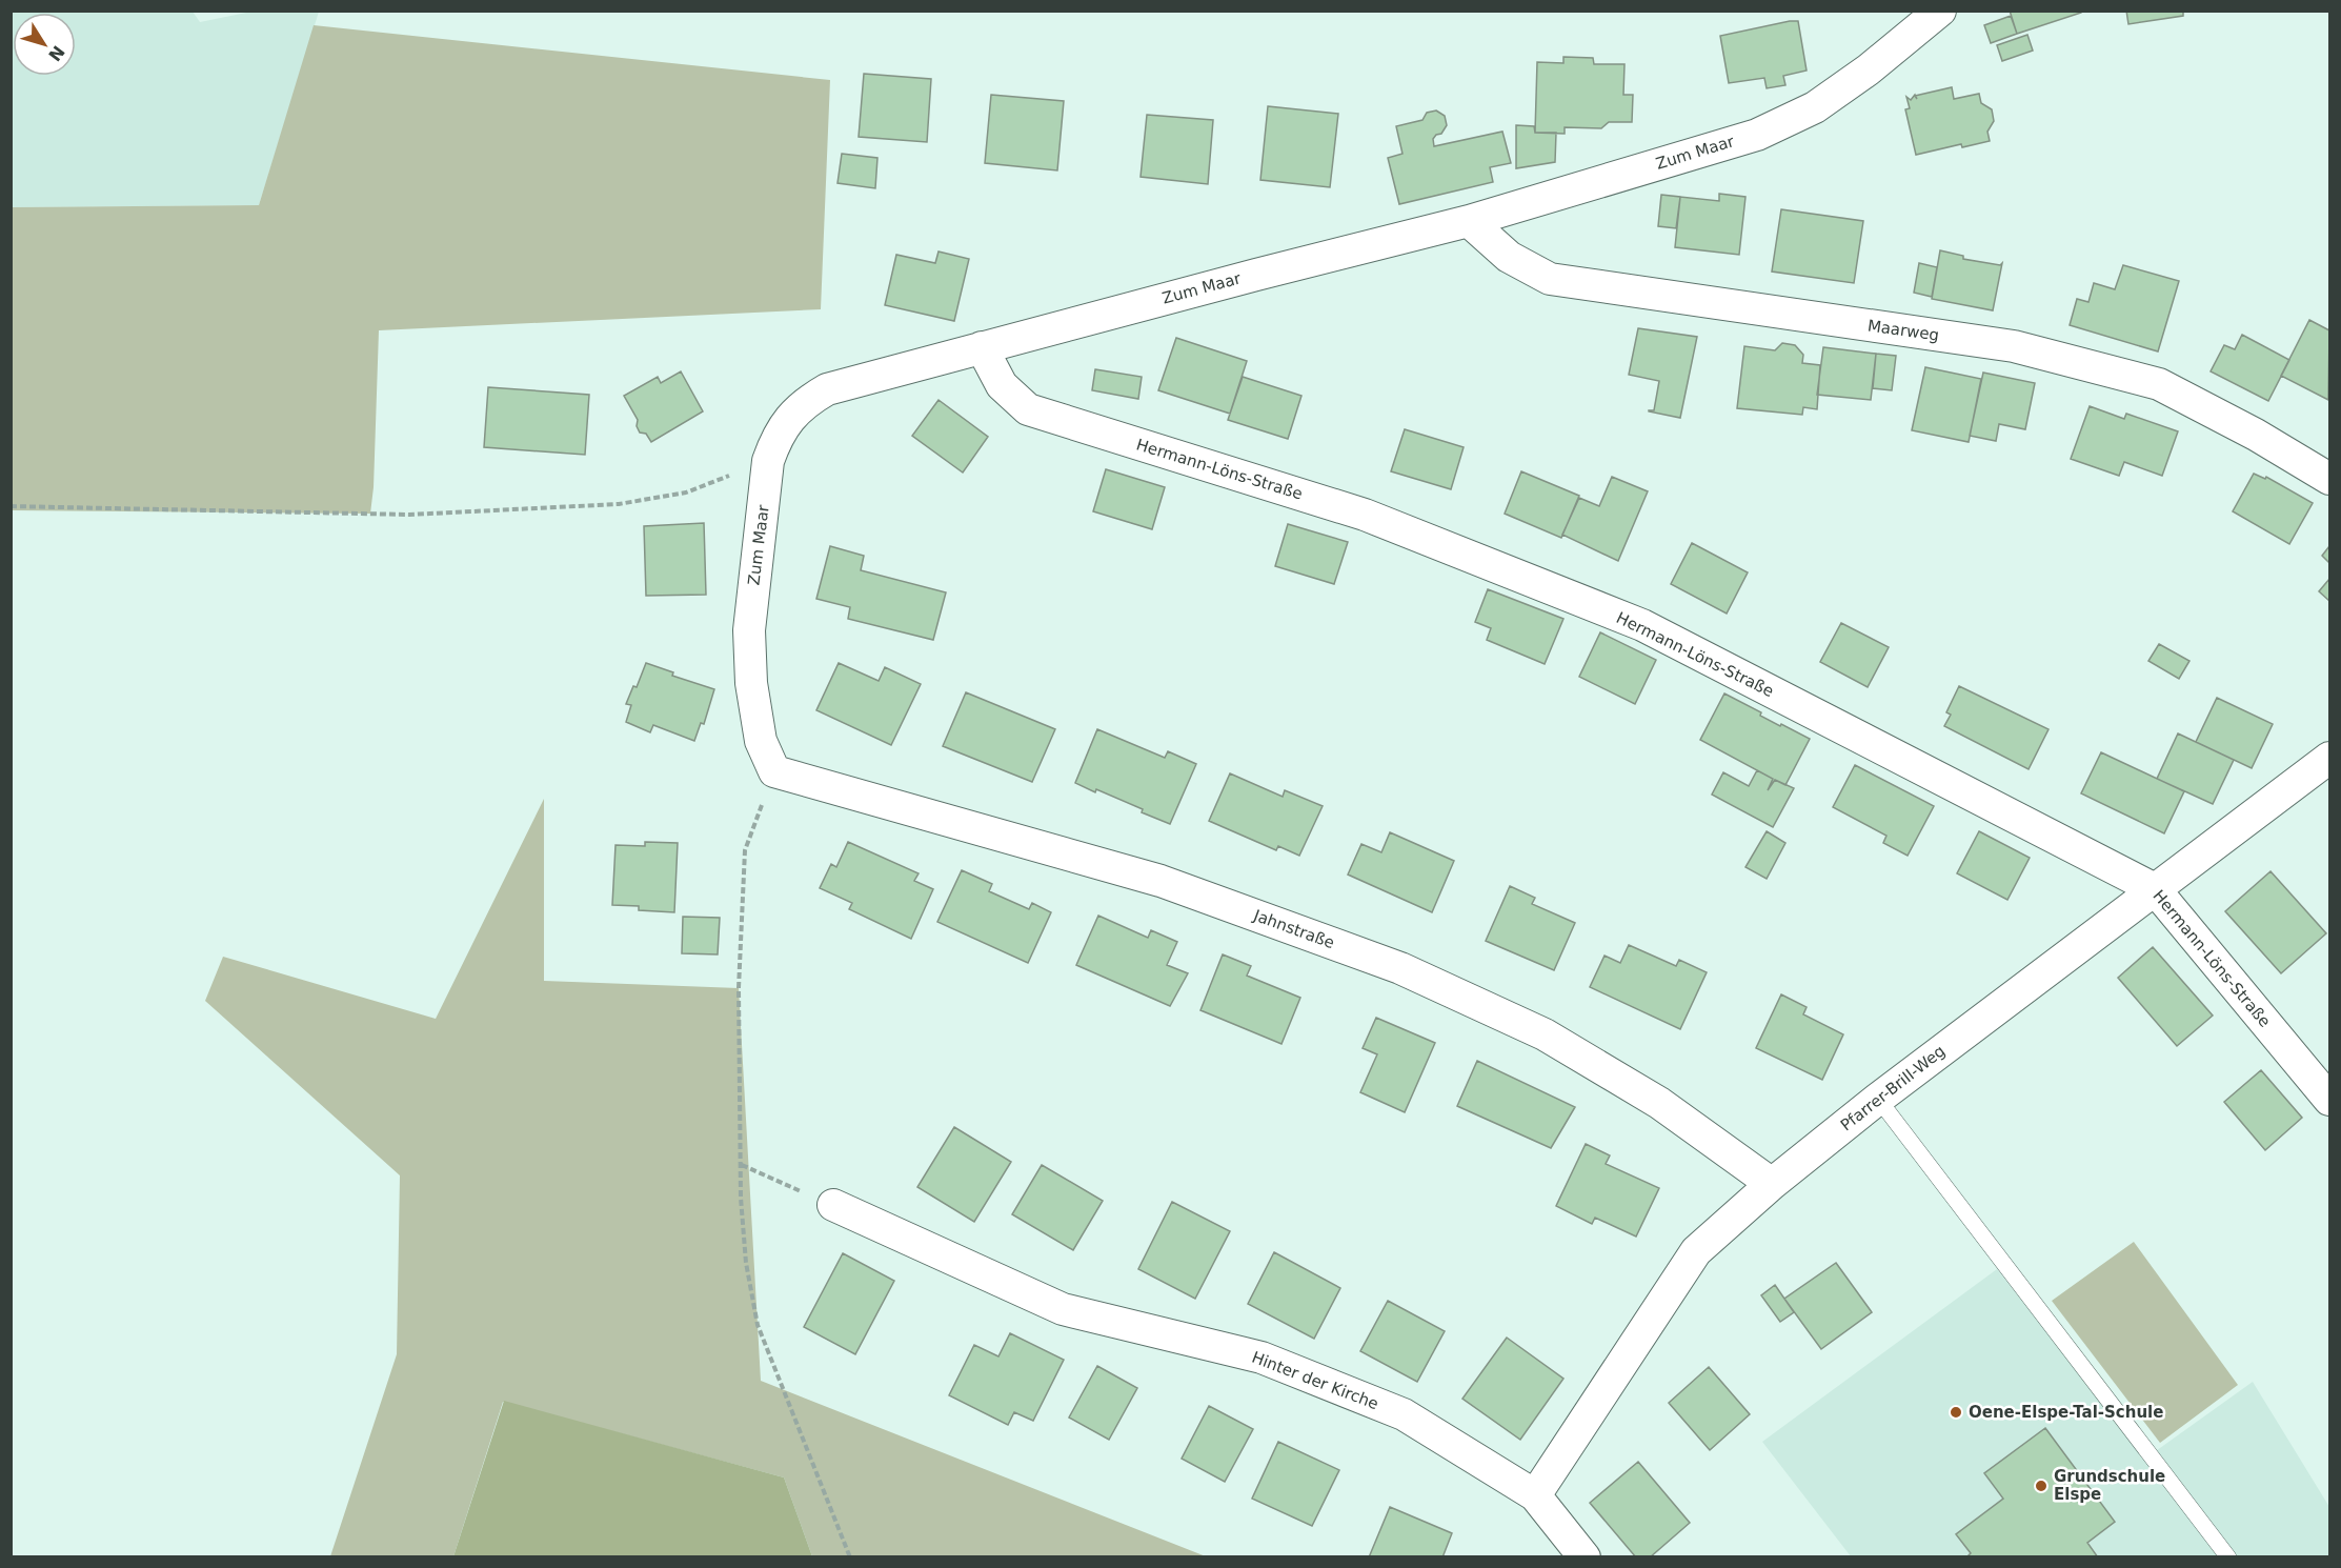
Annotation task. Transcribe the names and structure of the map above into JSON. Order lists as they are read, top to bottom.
{
  "streets": {
    "street": [
      "Zum Maar",
      "Maarweg",
      "Hermann-Löns-Straße",
      "Jahnstraße",
      "Pfarrer-Brill-Weg",
      "Hinter der Kirche"
    ]
  },
  "crossings": [
    ["Zum Maar", "Maarweg"],
    ["Zum Maar", "Hermann-Löns-Straße"],
    ["Zum Maar", "Jahnstraße"],
    ["Hermann-Löns-Straße", "Pfarrer-Brill-Weg"],
    ["Jahnstraße", "Pfarrer-Brill-Weg"],
    ["Pfarrer-Brill-Weg", "Hinter der Kirche"]
  ],
  "places": ["Oene-Elspe-Tal-Schule", "Grundschule Elspe"],
  "north": "bottom right"
}
